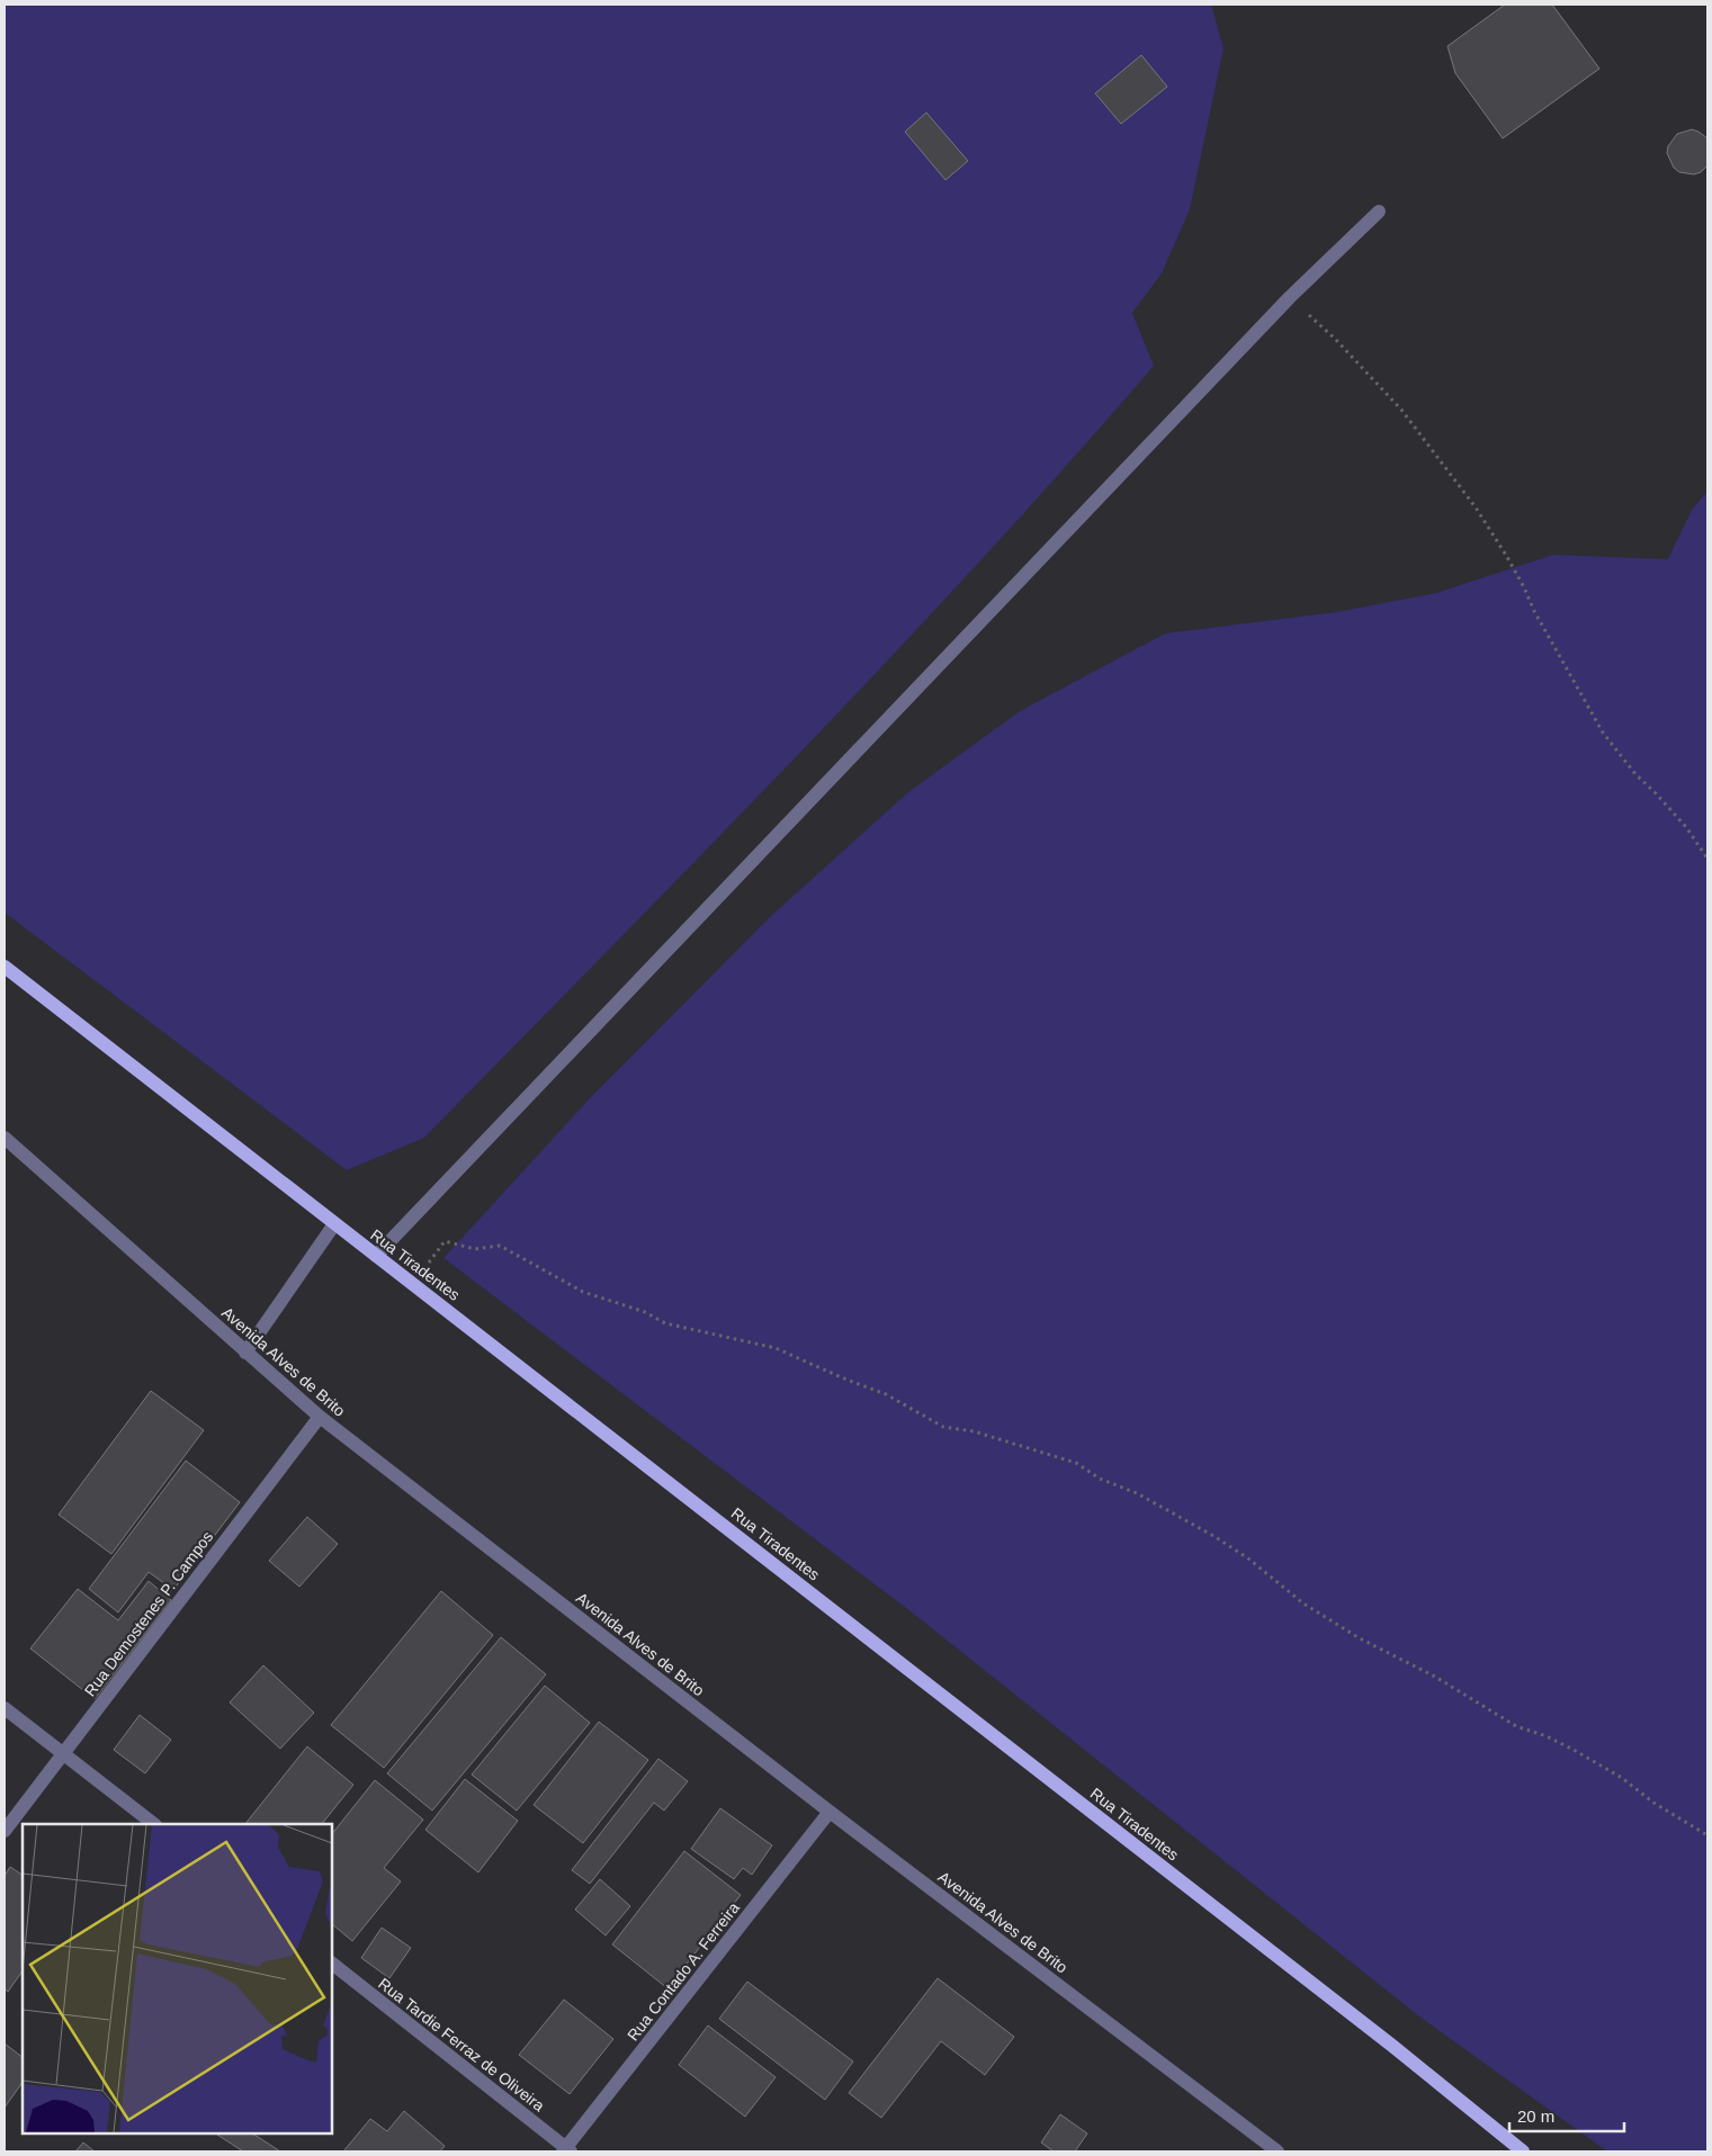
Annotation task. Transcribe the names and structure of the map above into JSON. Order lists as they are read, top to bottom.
{
  "streets": {
    "main road": ["Rua Tiradentes"],
    "street": [
      "Avenida Alves de Brito",
      "Rua Demostenes P. Campos",
      "Rua Contado A. Ferreira",
      "Rua Tardie Ferraz de Oliveira"
    ]
  },
  "crossings": [
    ["Avenida Alves de Brito", "Rua Demostenes P. Campos"],
    ["Avenida Alves de Brito", "Rua Contado A. Ferreira"],
    ["Rua Contado A. Ferreira", "Rua Tardie Ferraz de Oliveira"]
  ],
  "scale_bar": "20 m"
}
